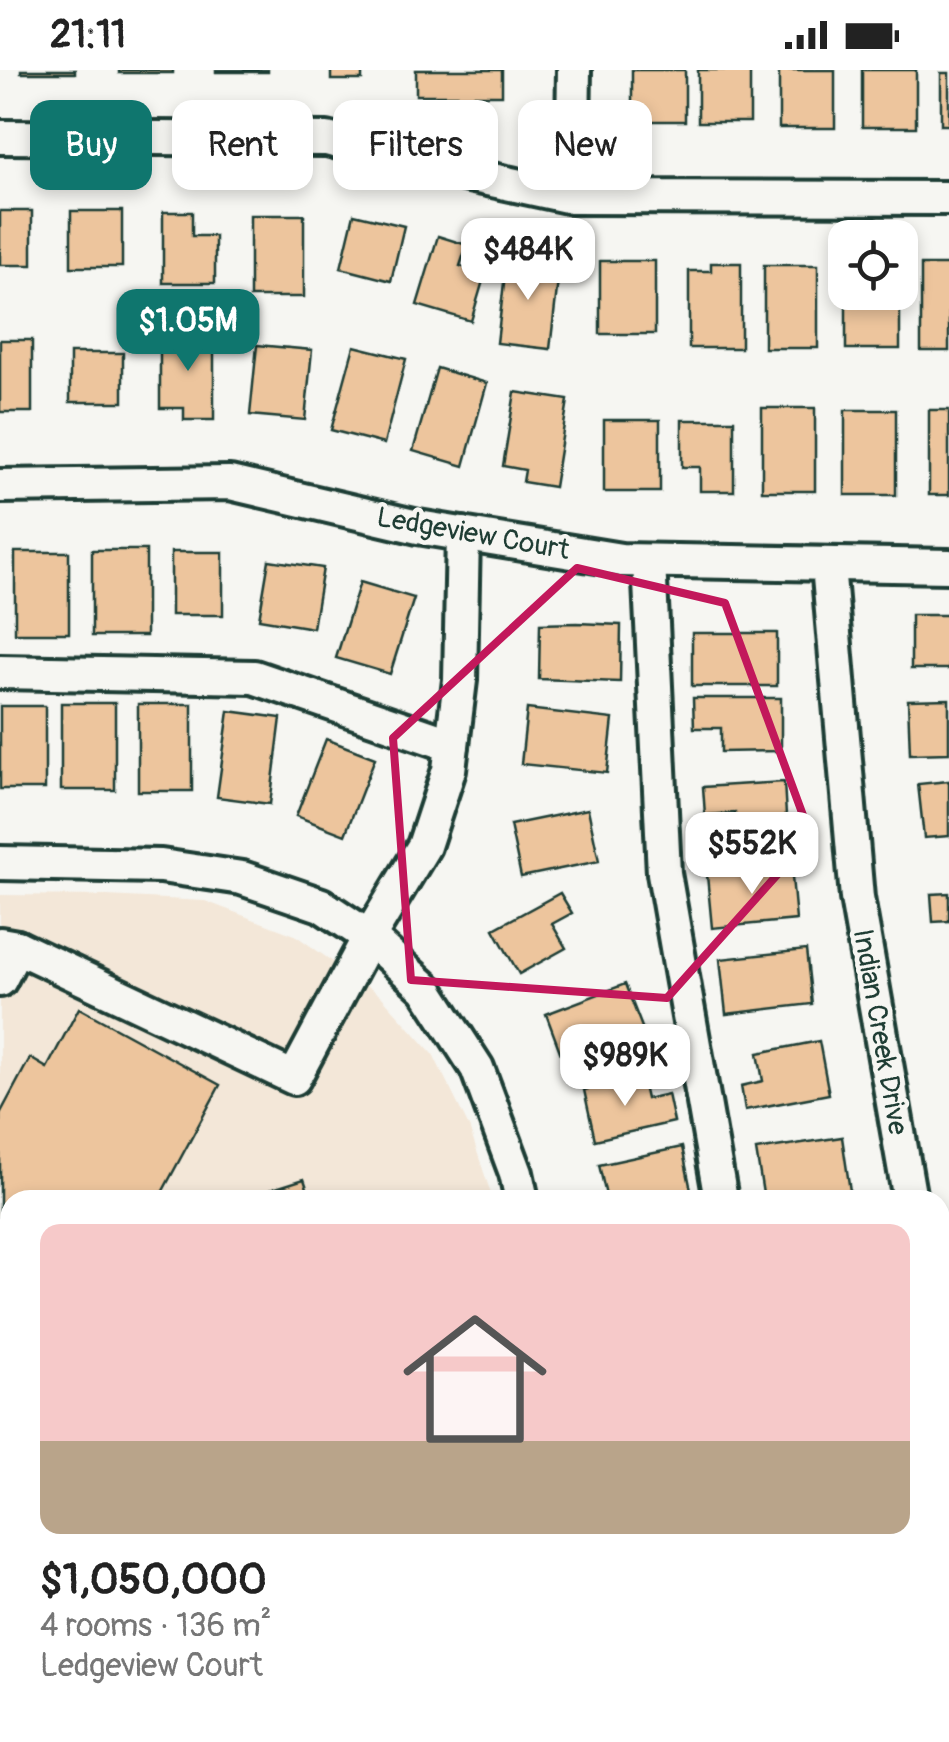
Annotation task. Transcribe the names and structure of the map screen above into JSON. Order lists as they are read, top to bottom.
{
  "streets": {
    "street": ["Ledgeview Court", "Indian Creek Drive"]
  },
  "crossings": [
    ["Ledgeview Court", "Indian Creek Drive"]
  ],
  "page": {
    "status": "21:11",
    "chip": [
      "Buy",
      "Rent",
      "Filters",
      "New"
    ],
    "price": [
      "$484K",
      "$1.05M",
      "$552K",
      "$989K"
    ],
    "list": [
      {
        "name": "$1,050,000",
        "note": "4 rooms · 136 m² · Ledgeview Court"
      }
    ]
  }
}
